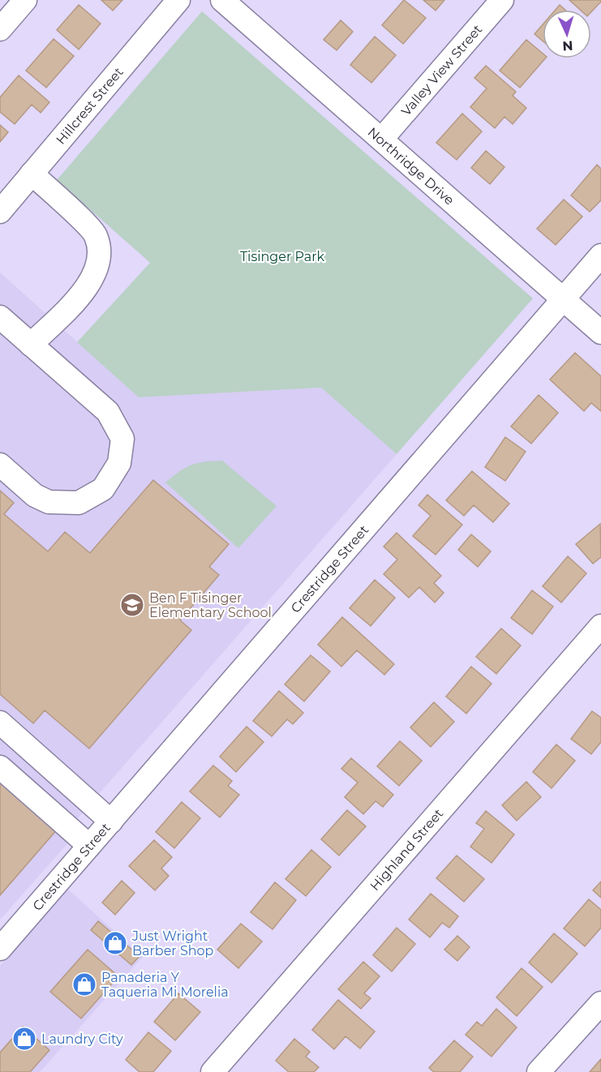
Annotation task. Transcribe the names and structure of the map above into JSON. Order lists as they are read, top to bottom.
{
  "streets": {
    "street": [
      "Valley View Street",
      "Hillcrest Street",
      "Northridge Drive",
      "Crestridge Street",
      "Highland Street"
    ]
  },
  "crossings": [
    ["Valley View Street", "Northridge Drive"],
    ["Northridge Drive", "Crestridge Street"]
  ],
  "parks": ["Tisinger Park"],
  "places": {
    "school or university": ["Ben F Tisinger Elementary School"],
    "shop": ["Just Wright Barber Shop", "Panaderia Y Taqueria Mi Morelia", "Laundry City"]
  },
  "north": "bottom"
}
